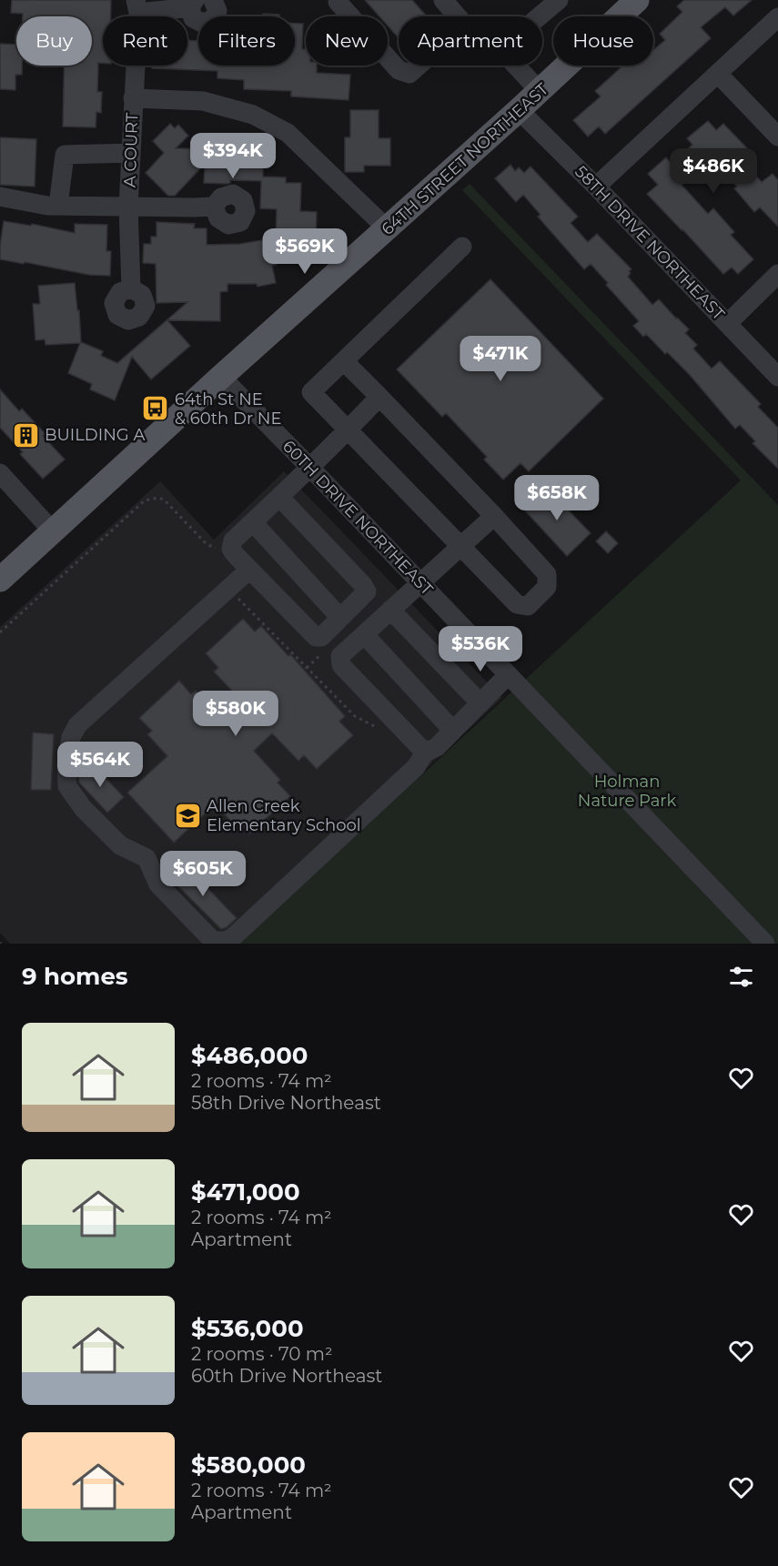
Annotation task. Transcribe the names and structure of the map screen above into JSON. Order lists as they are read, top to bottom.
{
  "streets": {
    "main road": ["64TH STREET NORTHEAST"],
    "street": ["A COURT", "58TH DRIVE NORTHEAST", "60TH DRIVE NORTHEAST"]
  },
  "crossings": [
    ["64TH STREET NORTHEAST", "58TH DRIVE NORTHEAST"],
    ["64TH STREET NORTHEAST", "60TH DRIVE NORTHEAST"]
  ],
  "parks": ["Holman Nature Park"],
  "places": {
    "bus stop": ["64th St NE & 60th Dr NE"],
    "building": ["BUILDING A"],
    "school or university": ["Allen Creek Elementary School"]
  },
  "page": {
    "chip": [
      "Buy",
      "Rent",
      "Filters",
      "New",
      "Apartment",
      "House"
    ],
    "price": [
      "$394K",
      "$486K",
      "$569K",
      "$471K",
      "$658K",
      "$536K",
      "$580K",
      "$564K",
      "$605K"
    ],
    "heading": "9 homes",
    "list": [
      {
        "name": "$486,000",
        "note": "2 rooms · 74 m² · 58th Drive Northeast"
      },
      {
        "name": "$471,000",
        "note": "2 rooms · 74 m² · Apartment"
      },
      {
        "name": "$536,000",
        "note": "2 rooms · 70 m² · 60th Drive Northeast"
      },
      {
        "name": "$580,000",
        "note": "2 rooms · 74 m² · Apartment"
      }
    ]
  }
}
